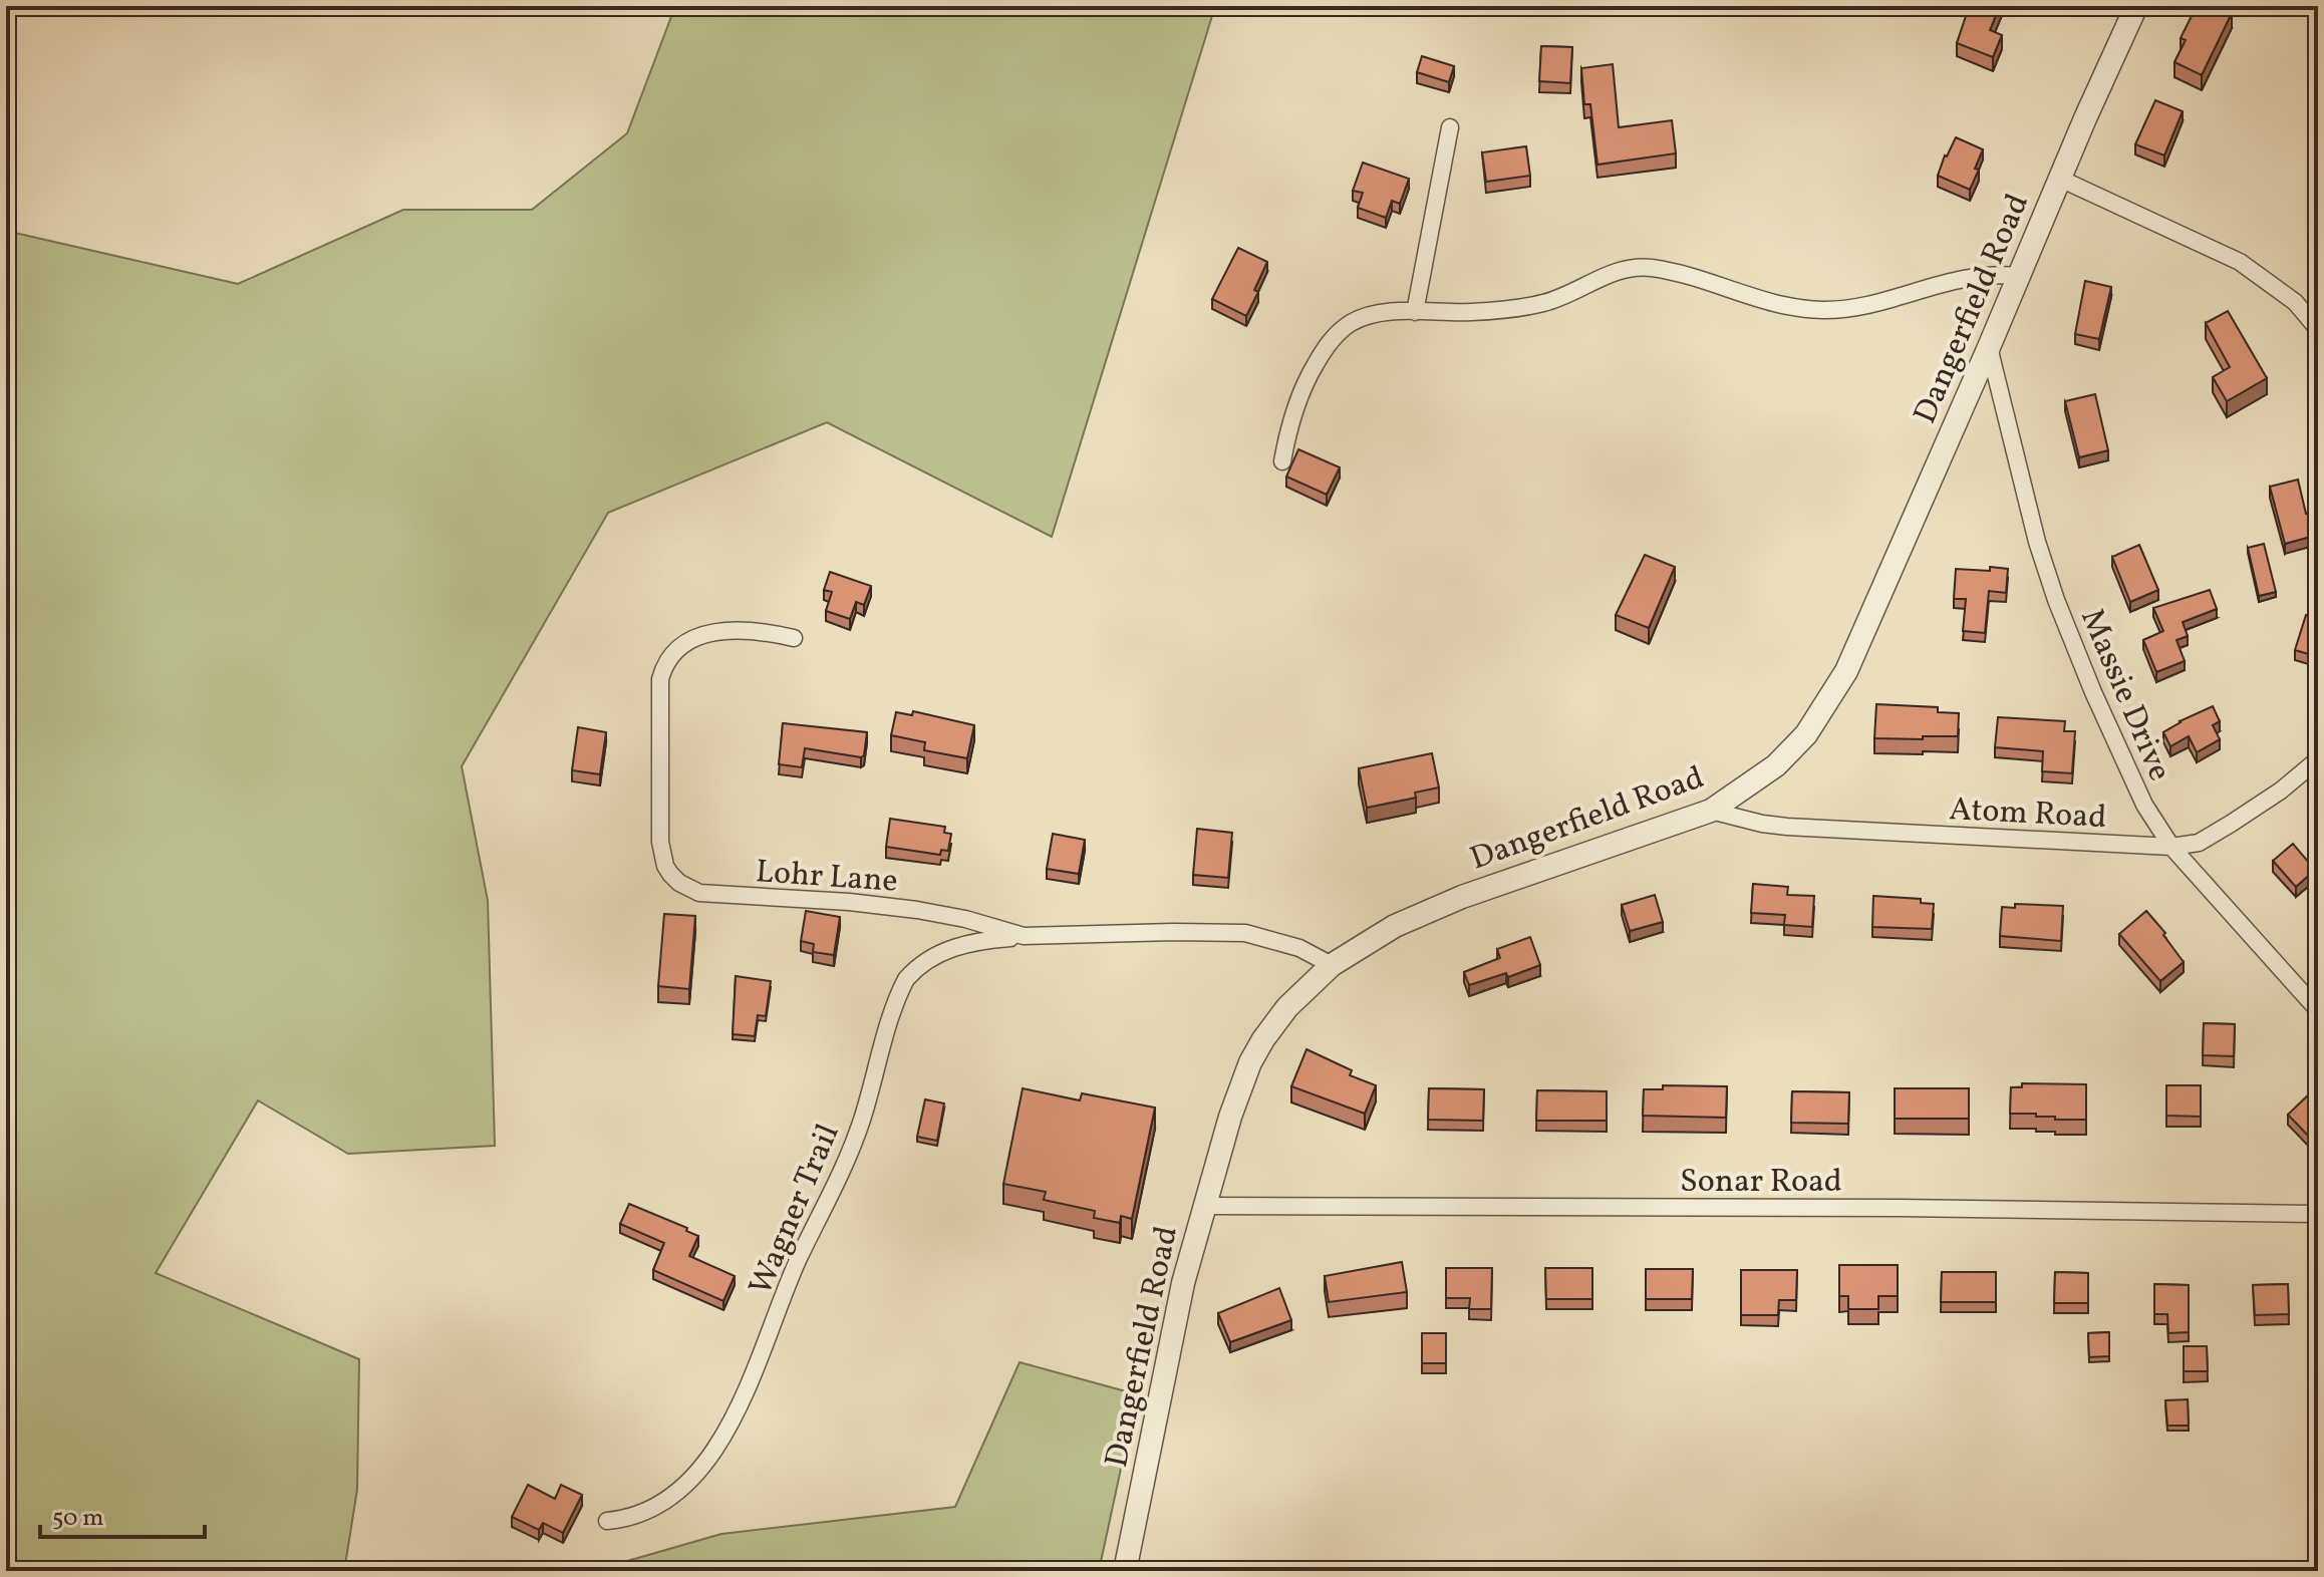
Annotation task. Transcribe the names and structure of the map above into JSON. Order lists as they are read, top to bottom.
{
  "streets": {
    "street": [
      "Dangerfield Road",
      "Massie Drive",
      "Atom Road",
      "Lohr Lane",
      "Sonar Road",
      "Wagner Trail"
    ]
  },
  "crossings": [
    ["Dangerfield Road", "Massie Drive"],
    ["Dangerfield Road", "Atom Road"],
    ["Dangerfield Road", "Lohr Lane"],
    ["Dangerfield Road", "Sonar Road"],
    ["Massie Drive", "Atom Road"],
    ["Lohr Lane", "Wagner Trail"]
  ],
  "scale_bar": "50 m"
}
